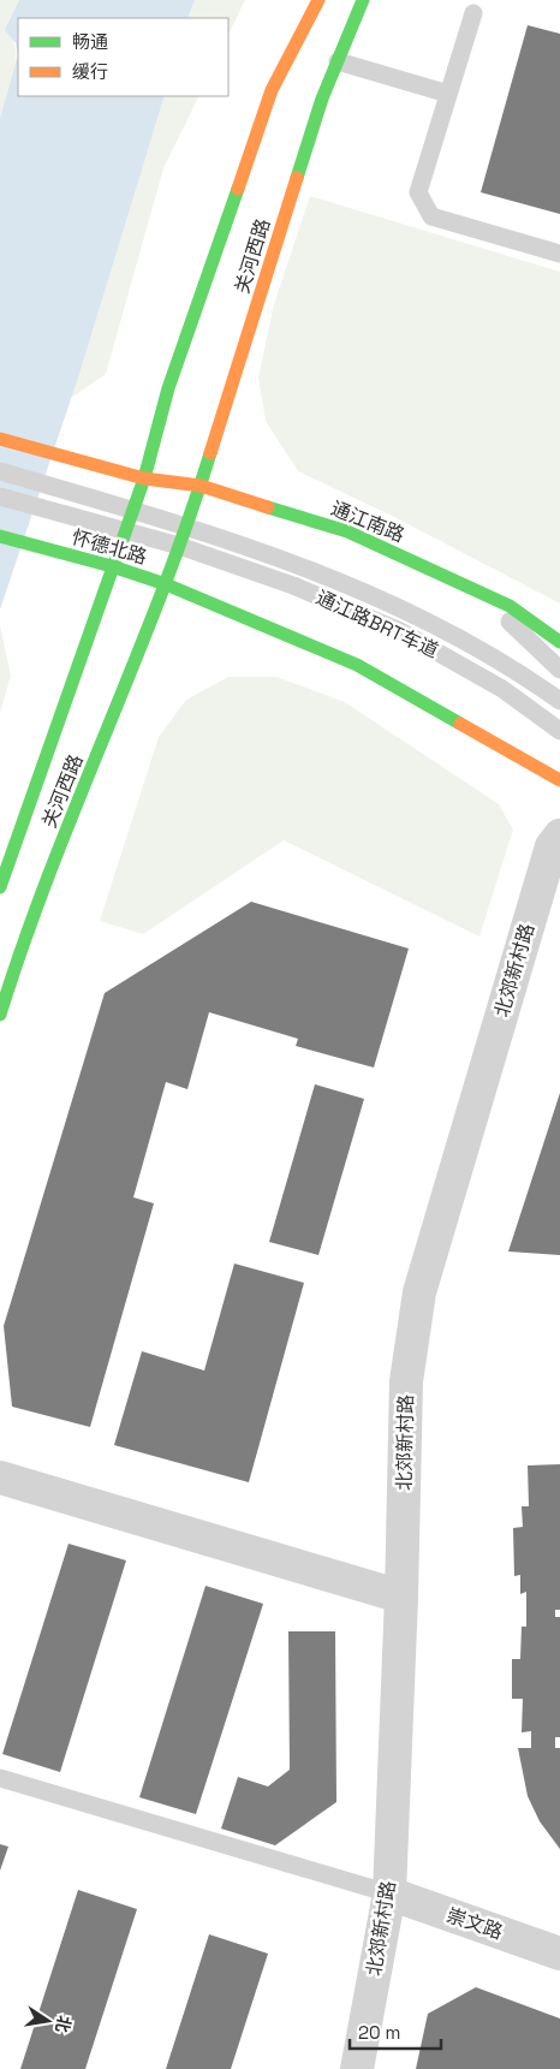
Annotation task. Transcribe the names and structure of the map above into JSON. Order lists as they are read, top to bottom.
{
  "streets": {
    "main road": ["关河西路", "通江南路", "怀德北路"],
    "street": ["北郊新村路", "崇文路"],
    "lane": ["通江路BRT车道"]
  },
  "crossings": [
    ["关河西路", "通江南路"],
    ["关河西路", "怀德北路"],
    ["关河西路", "通江路BRT车道"],
    ["北郊新村路", "崇文路"]
  ],
  "legend": ["畅通", "缓行"],
  "scale_bar": "20 m",
  "north": "right"
}
